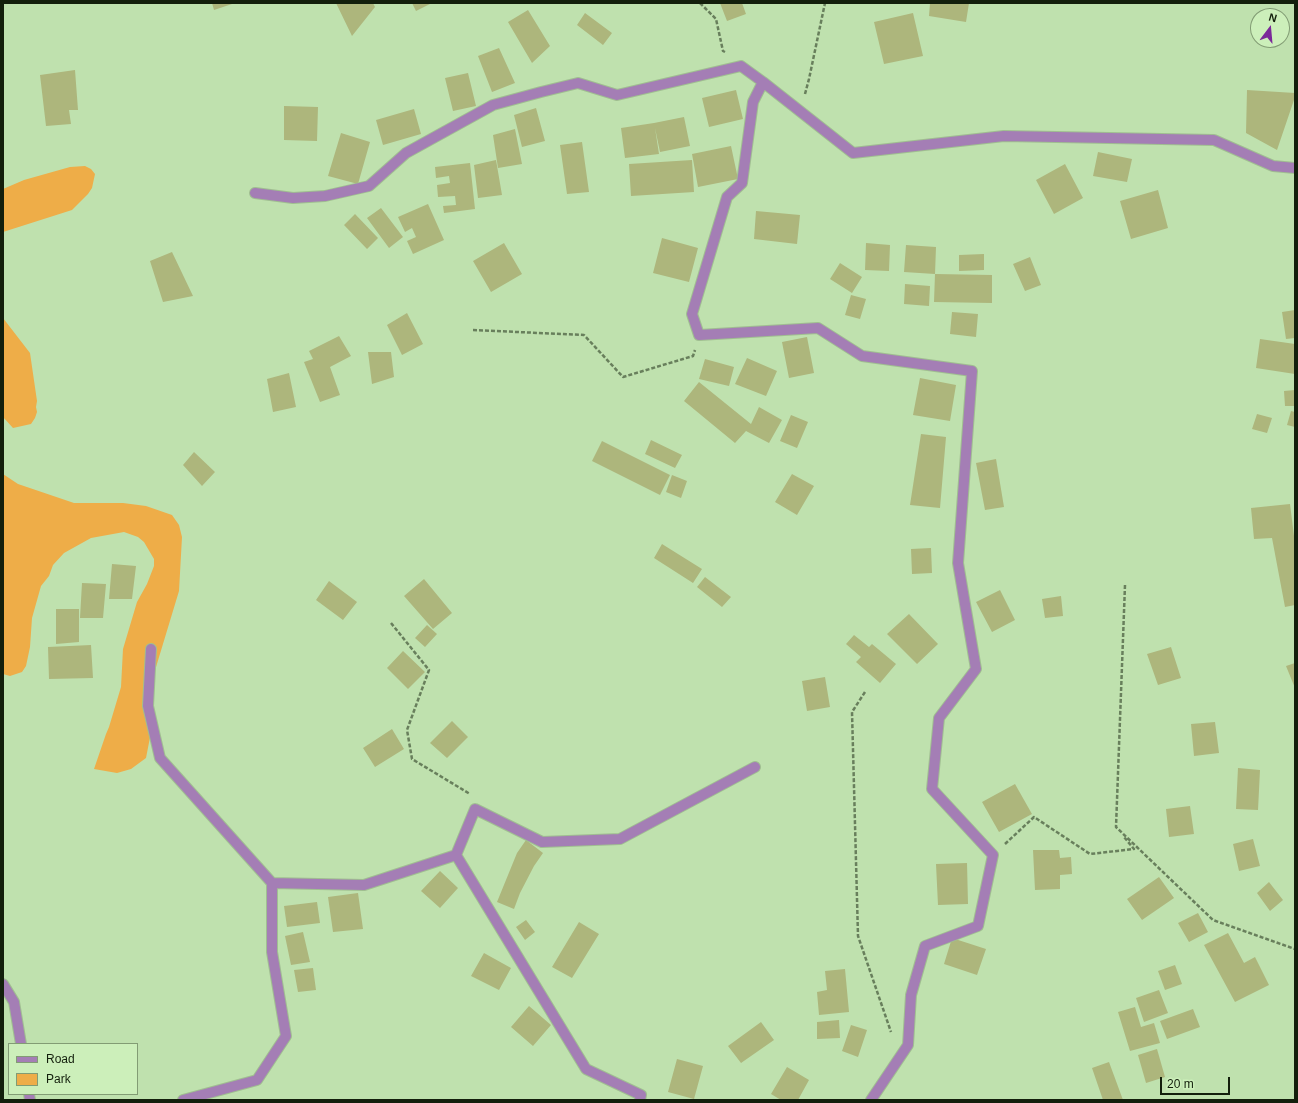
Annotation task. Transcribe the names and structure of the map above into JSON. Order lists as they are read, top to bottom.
{
  "legend": ["Road", "Park"],
  "scale_bar": "20 m",
  "north": "top"
}
